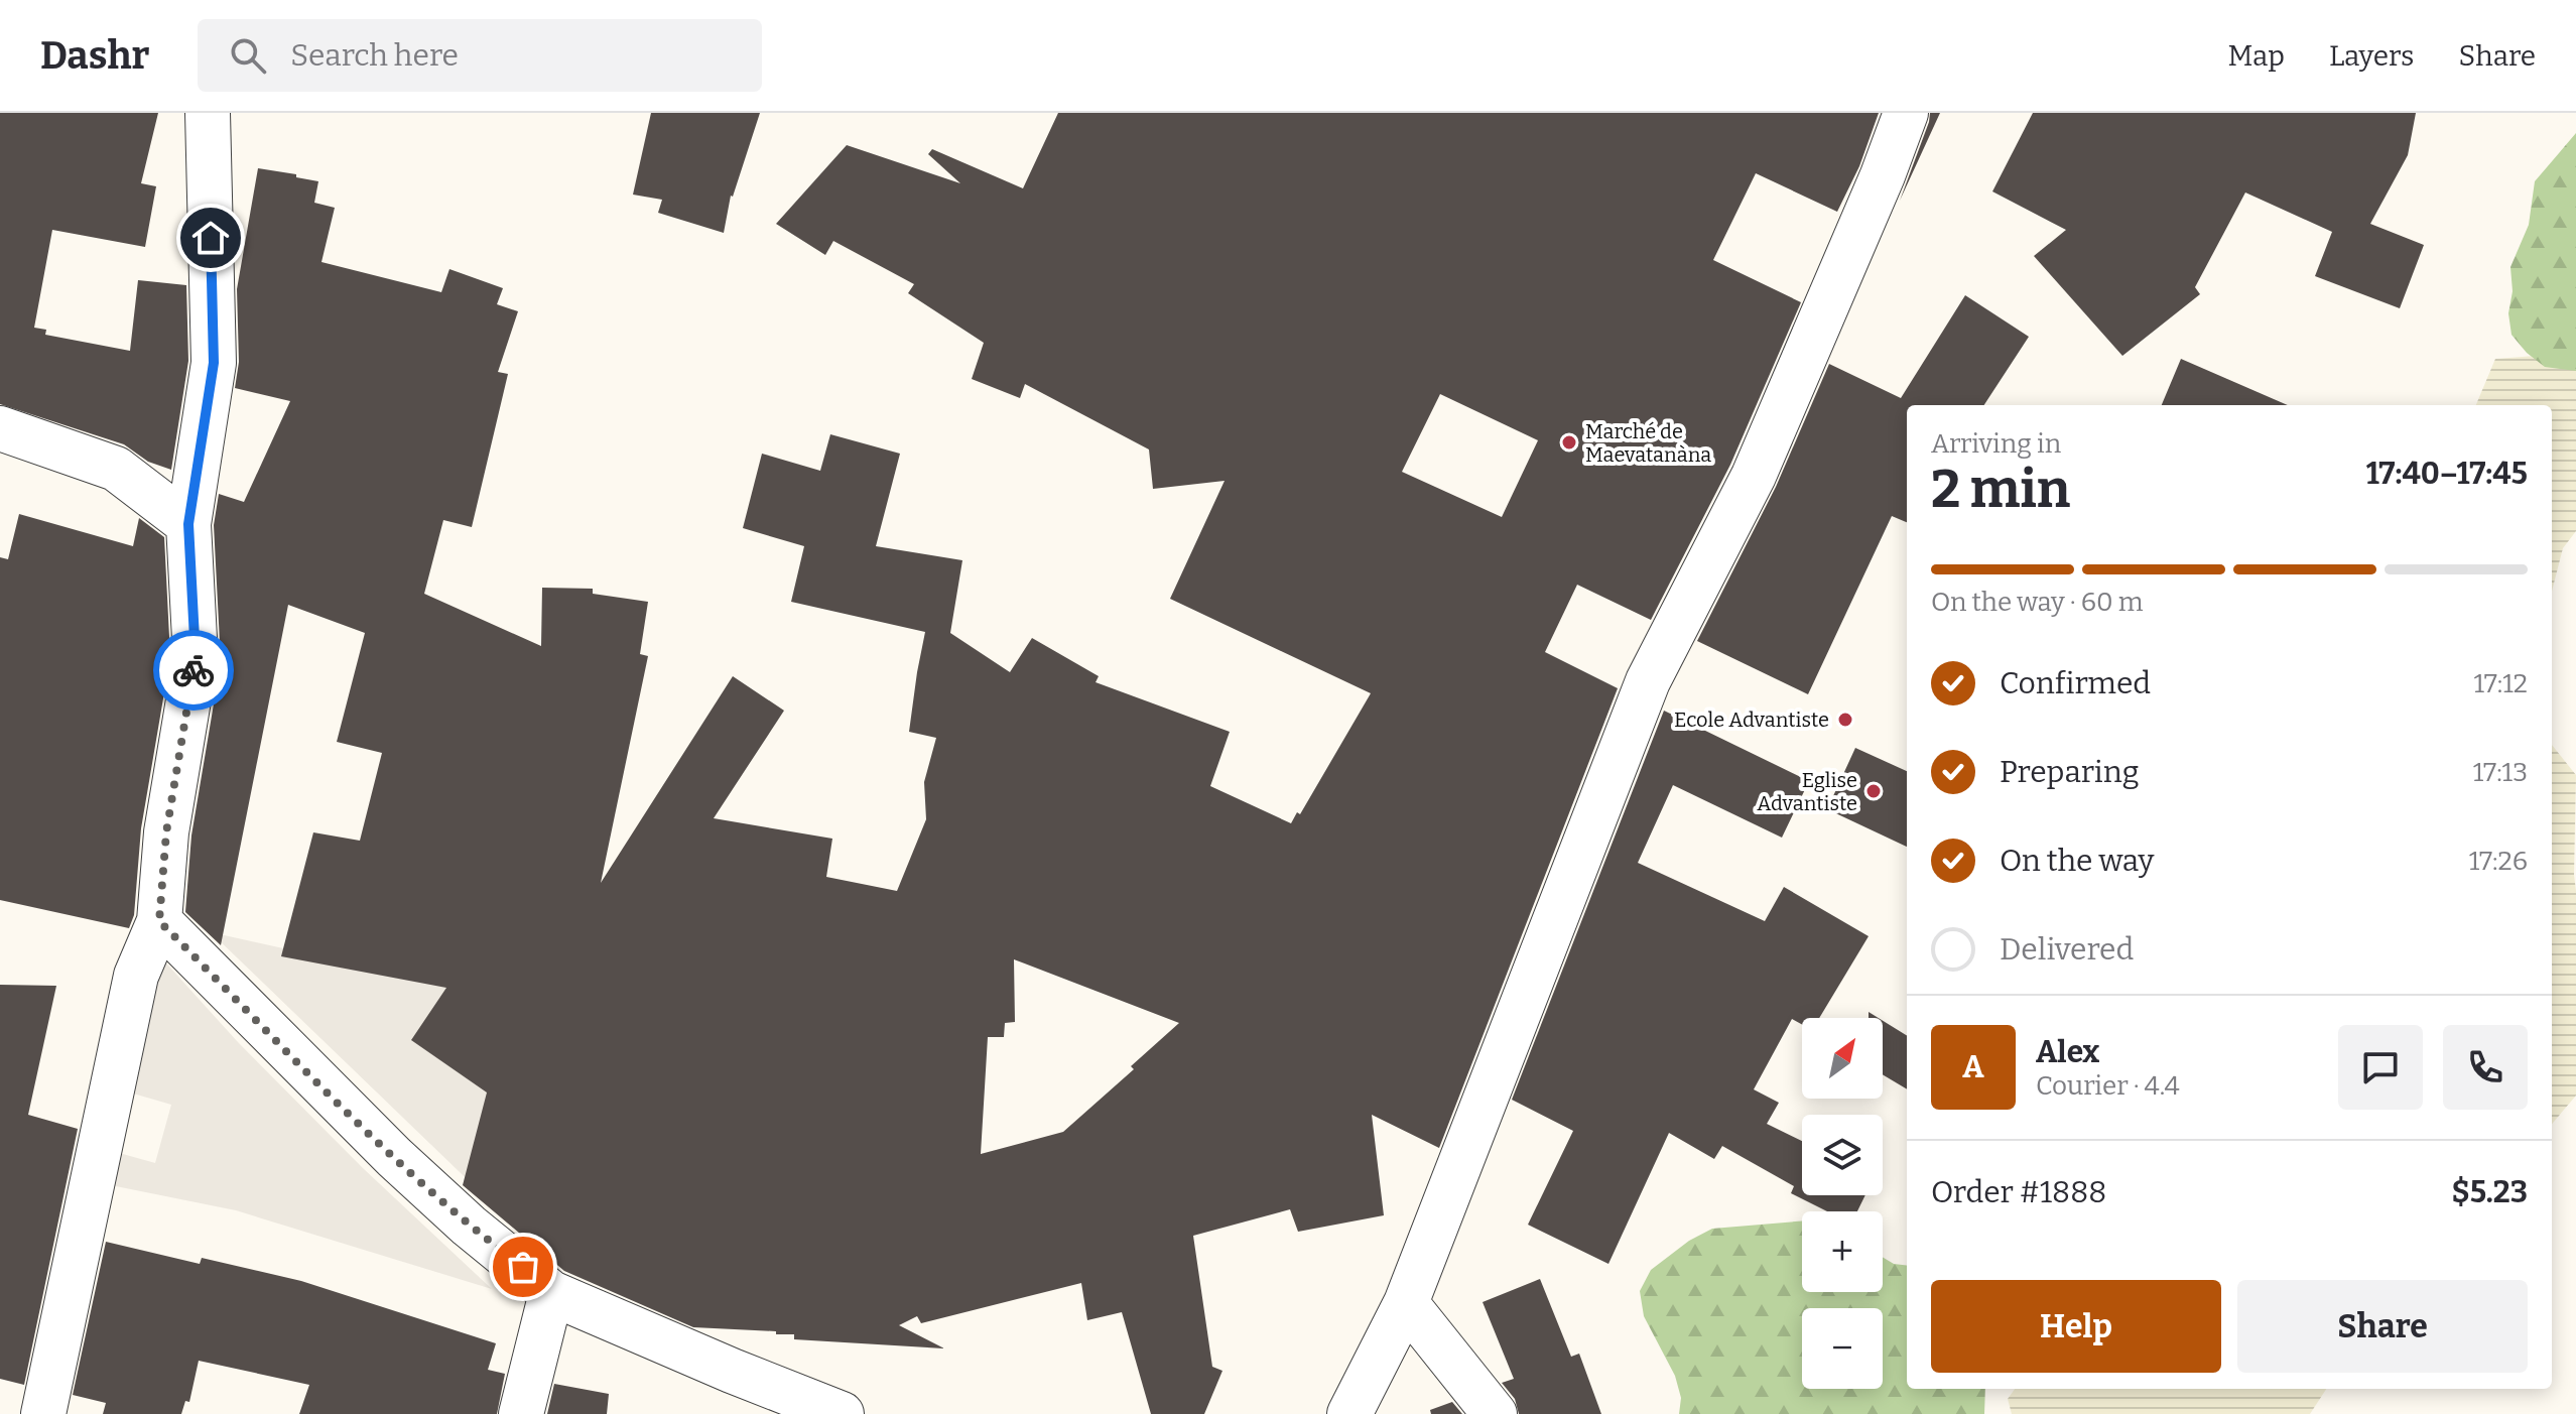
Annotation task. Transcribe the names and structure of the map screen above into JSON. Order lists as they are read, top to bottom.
{
  "places": ["Marché de Maevatanàna", "Ecole Advantiste", "Eglise Advantiste"],
  "north": "top right",
  "page": {
    "header": "Dashr",
    "search": "Search here",
    "nav": ["Map", "Layers", "Share"],
    "heading": ["2 min", "Arriving in", "17:40–17:45"],
    "panel": [
      "Alex",
      "Courier · 4.4",
      "Order #1888",
      "$5.23"
    ],
    "bar": "On the way · 60 m",
    "list": [
      ["Confirmed", "17:12"],
      ["Preparing", "17:13"],
      ["On the way", "17:26"],
      "Delivered"
    ],
    "map_buttons": ["+", "−"],
    "round": "A",
    "buttons": ["Help", "Share"]
  }
}
